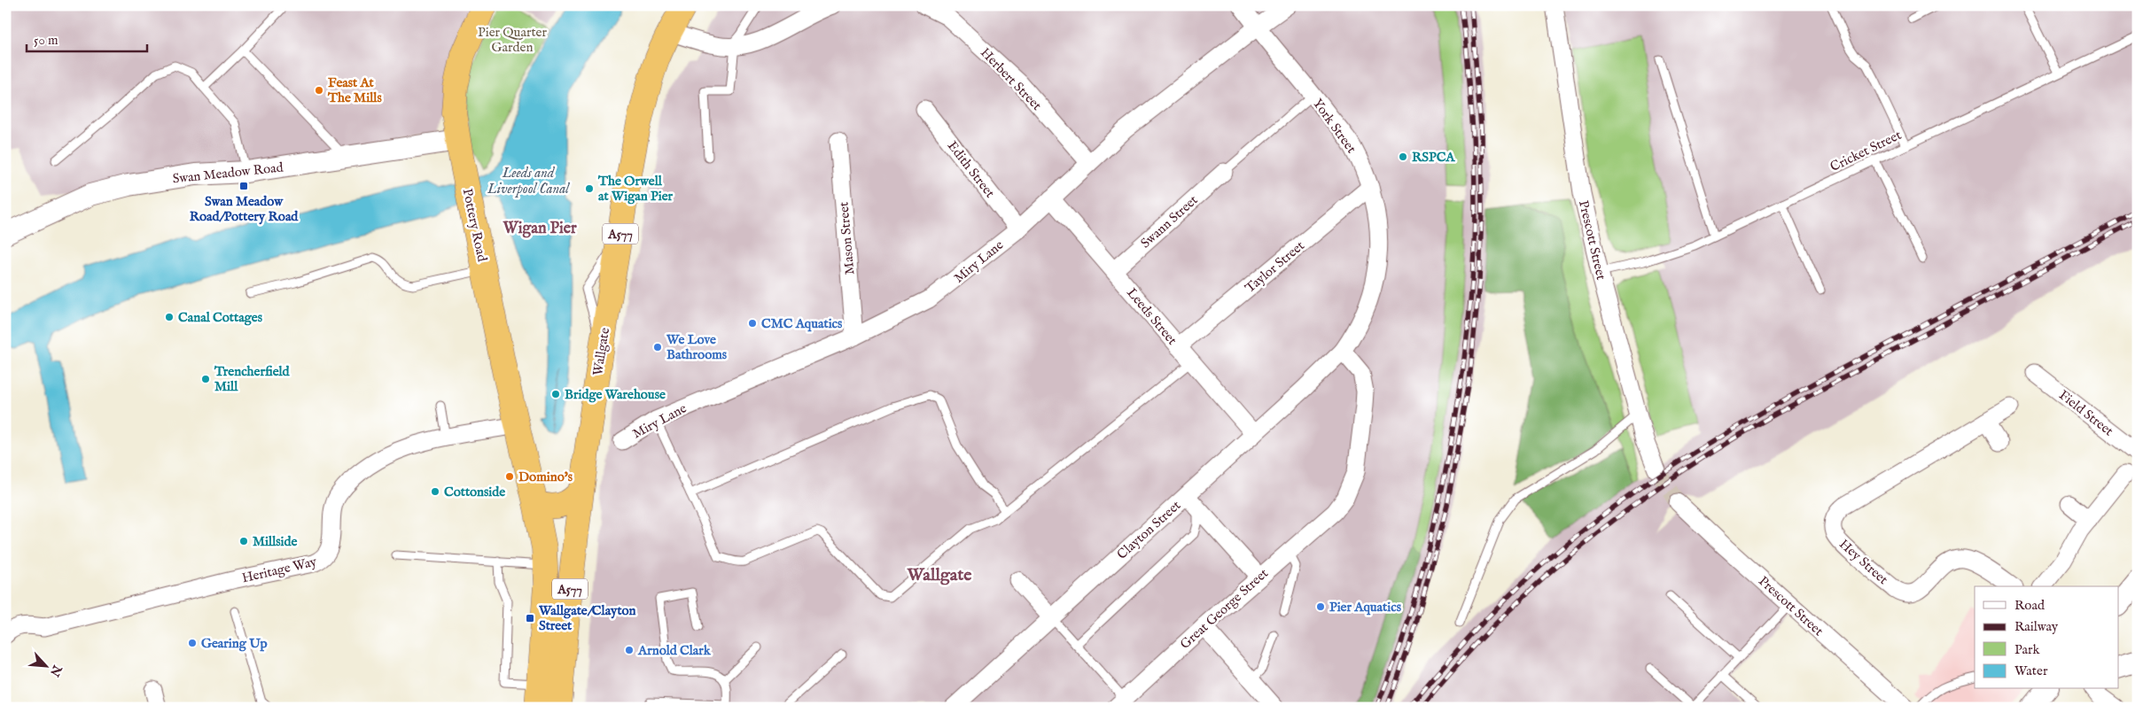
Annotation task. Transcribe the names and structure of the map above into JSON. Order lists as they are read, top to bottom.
{
  "streets": {
    "highway": ["Pottery Road", "A577", "Wallgate"],
    "street": [
      "Herbert Street",
      "York Street",
      "Edith Street",
      "Swan Meadow Road",
      "Swann Street",
      "Mason Street",
      "Prescott Street",
      "Miry Lane",
      "Taylor Street",
      "Leeds Street",
      "Field Street",
      "Clayton Street",
      "Hey Street",
      "Heritage Way",
      "Great George Street"
    ],
    "lane": ["Cricket Street"]
  },
  "crossings": [
    ["Herbert Street", "Miry Lane"],
    ["York Street", "Miry Lane"],
    ["York Street", "Taylor Street"],
    ["York Street", "Clayton Street"],
    ["York Street", "Great George Street"],
    ["Cricket Street", "Prescott Street"],
    ["Edith Street", "Miry Lane"],
    ["Swan Meadow Road", "Pottery Road"],
    ["Swann Street", "Leeds Street"],
    ["Pottery Road", "A577"],
    ["Pottery Road", "Heritage Way"],
    ["A577", "Heritage Way"],
    ["Mason Street", "Miry Lane"],
    ["Miry Lane", "Leeds Street"],
    ["Taylor Street", "Leeds Street"],
    ["Leeds Street", "Clayton Street"],
    ["Clayton Street", "Great George Street"]
  ],
  "districts": ["Wigan Pier", "Wallgate"],
  "water": ["Leeds and Liverpool Canal"],
  "parks": ["Pier Quarter Garden"],
  "places": {
    "other": [
      "Feast At The Mills",
      "RSPCA",
      "The Orwell at Wigan Pier",
      "Canal Cottages",
      "CMC Aquatics",
      "We Love Bathrooms",
      "Trencherfield Mill",
      "Bridge Warehouse",
      "Domino's",
      "Cottonside",
      "Millside",
      "Pier Aquatics",
      "Gearing Up",
      "Arnold Clark"
    ],
    "transit": ["Swan Meadow Road/Pottery Road", "Wallgate/Clayton Street"]
  },
  "legend": [
    "Road",
    "Railway",
    "Park",
    "Water"
  ],
  "scale_bar": "50 m",
  "north": "bottom right"
}
